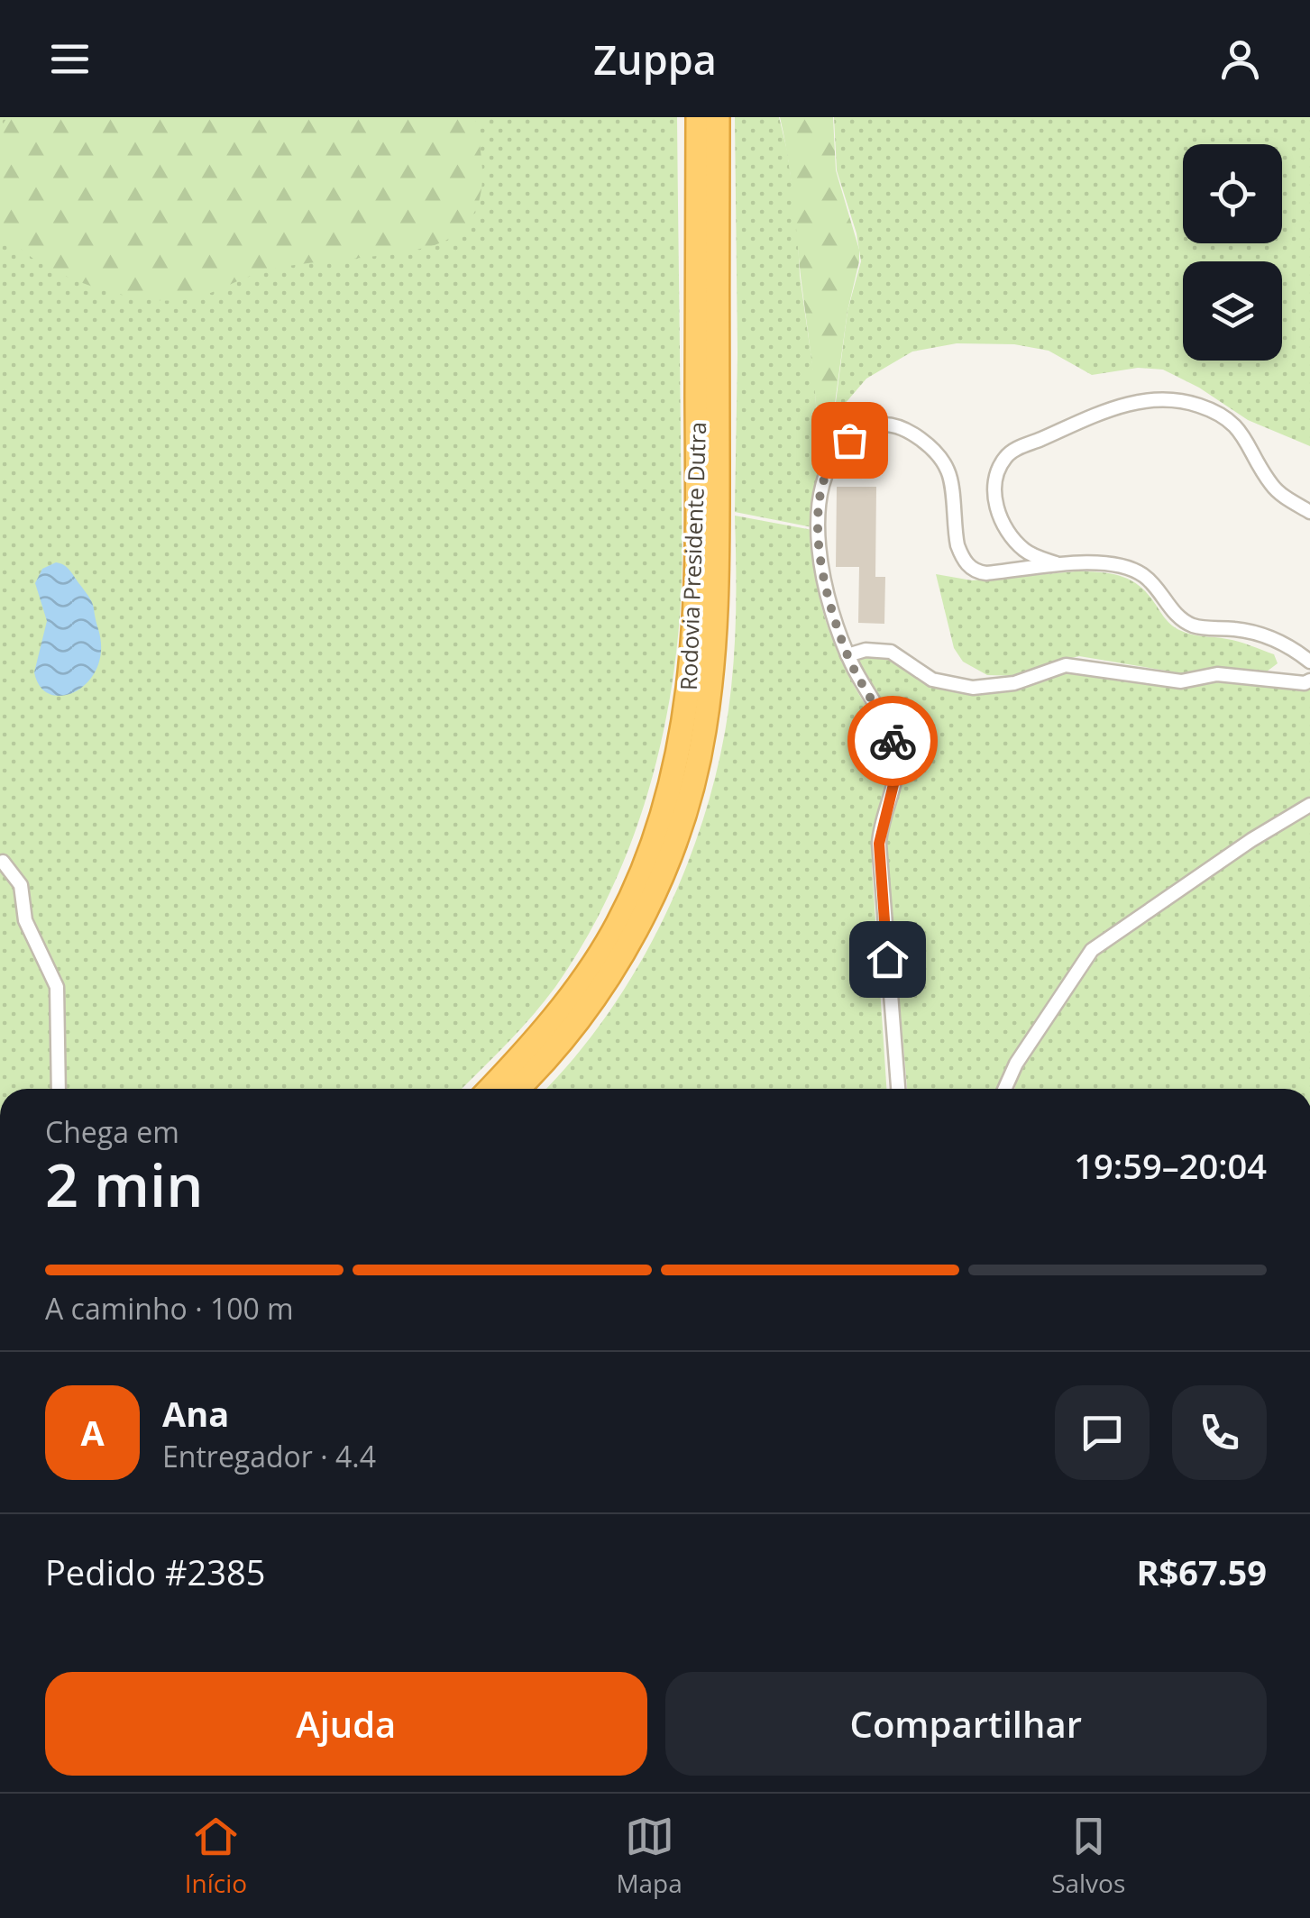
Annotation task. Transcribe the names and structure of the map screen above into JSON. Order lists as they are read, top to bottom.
{
  "streets": {
    "highway": ["Rodovia Presidente Dutra"]
  },
  "page": {
    "header": "Zuppa",
    "heading": ["2 min", "Chega em", "19:59–20:04"],
    "panel": [
      "Ana",
      "Entregador · 4.4",
      "Pedido #2385",
      "R$67.59"
    ],
    "bar": "A caminho · 100 m",
    "round": "A",
    "buttons": ["Ajuda", "Compartilhar"],
    "tabs": ["Início", "Mapa", "Salvos"]
  }
}
